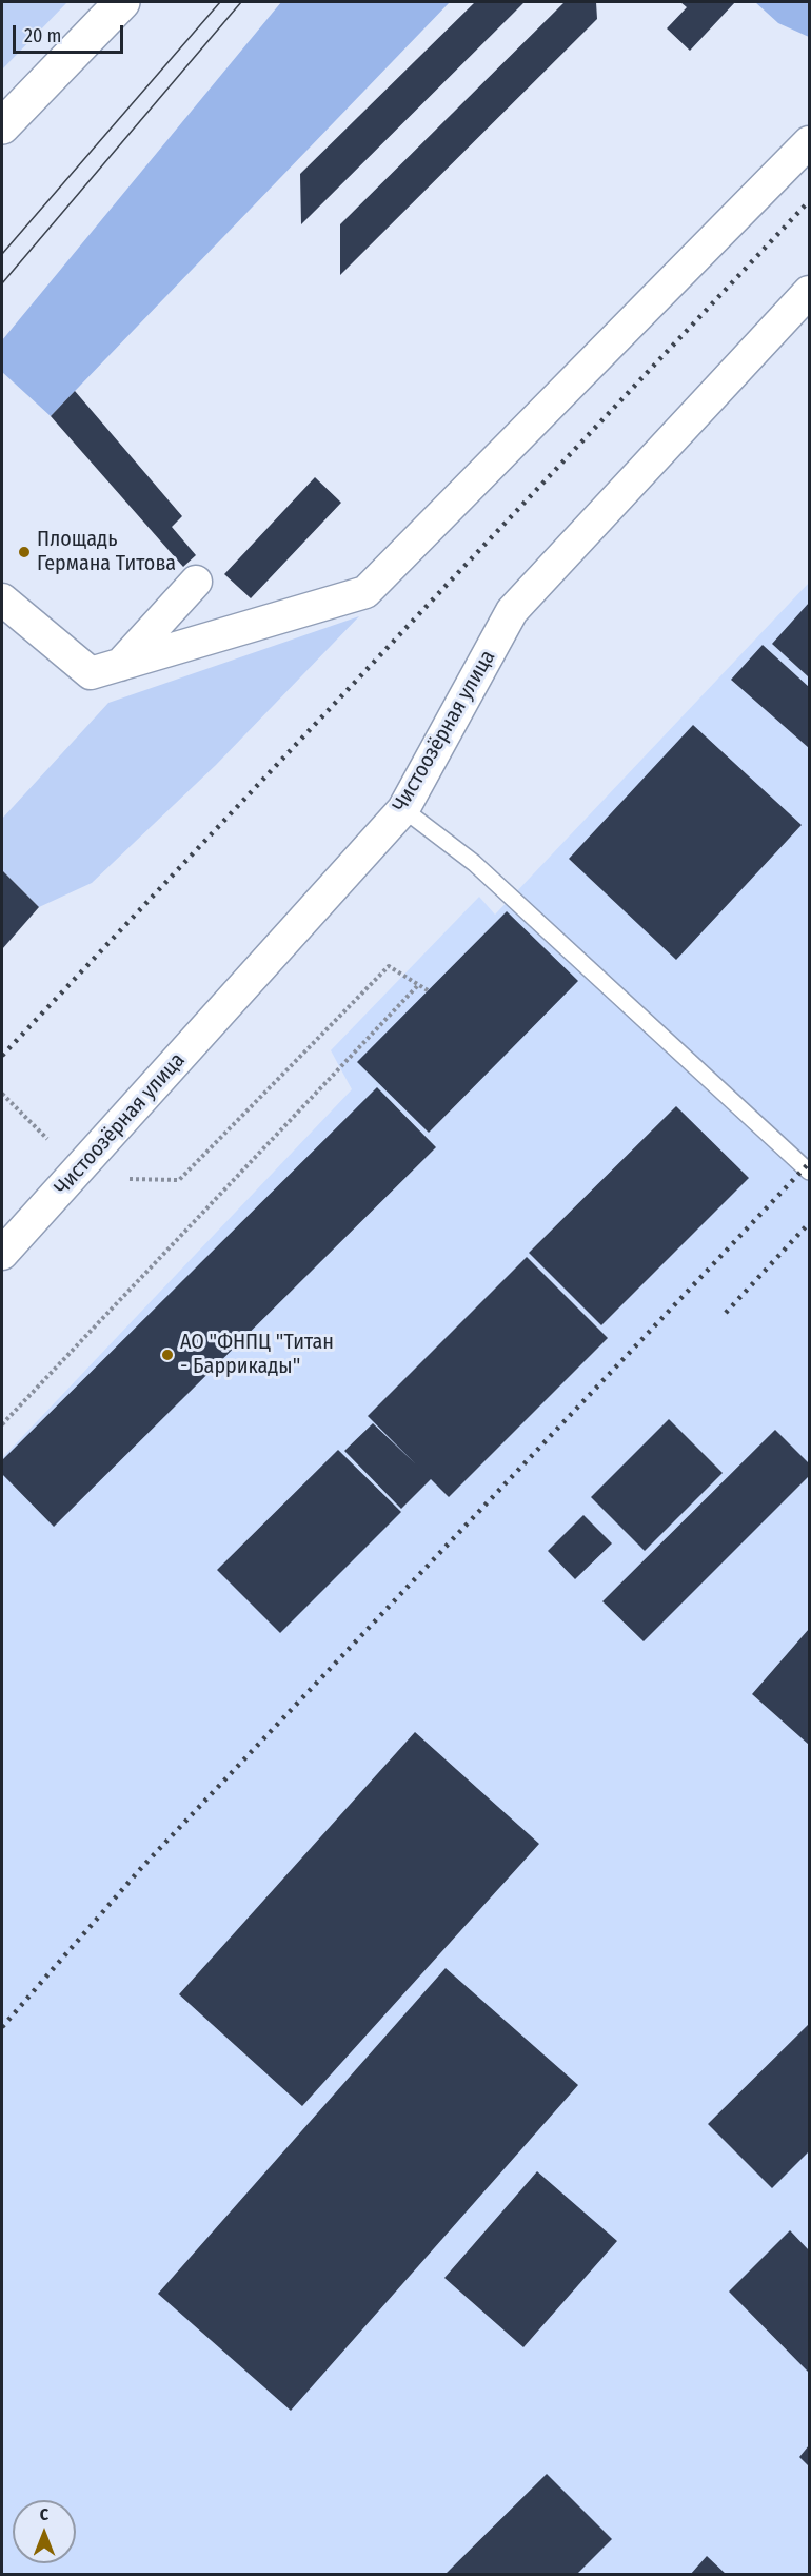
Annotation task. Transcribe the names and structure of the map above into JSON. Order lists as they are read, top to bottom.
{
  "streets": {
    "street": ["Чистоозёрная улица"]
  },
  "places": ["Площадь Германа Титова", "АО \"ФНПЦ \"Титан - Баррикады\""],
  "scale_bar": "20 m",
  "north": "top"
}
